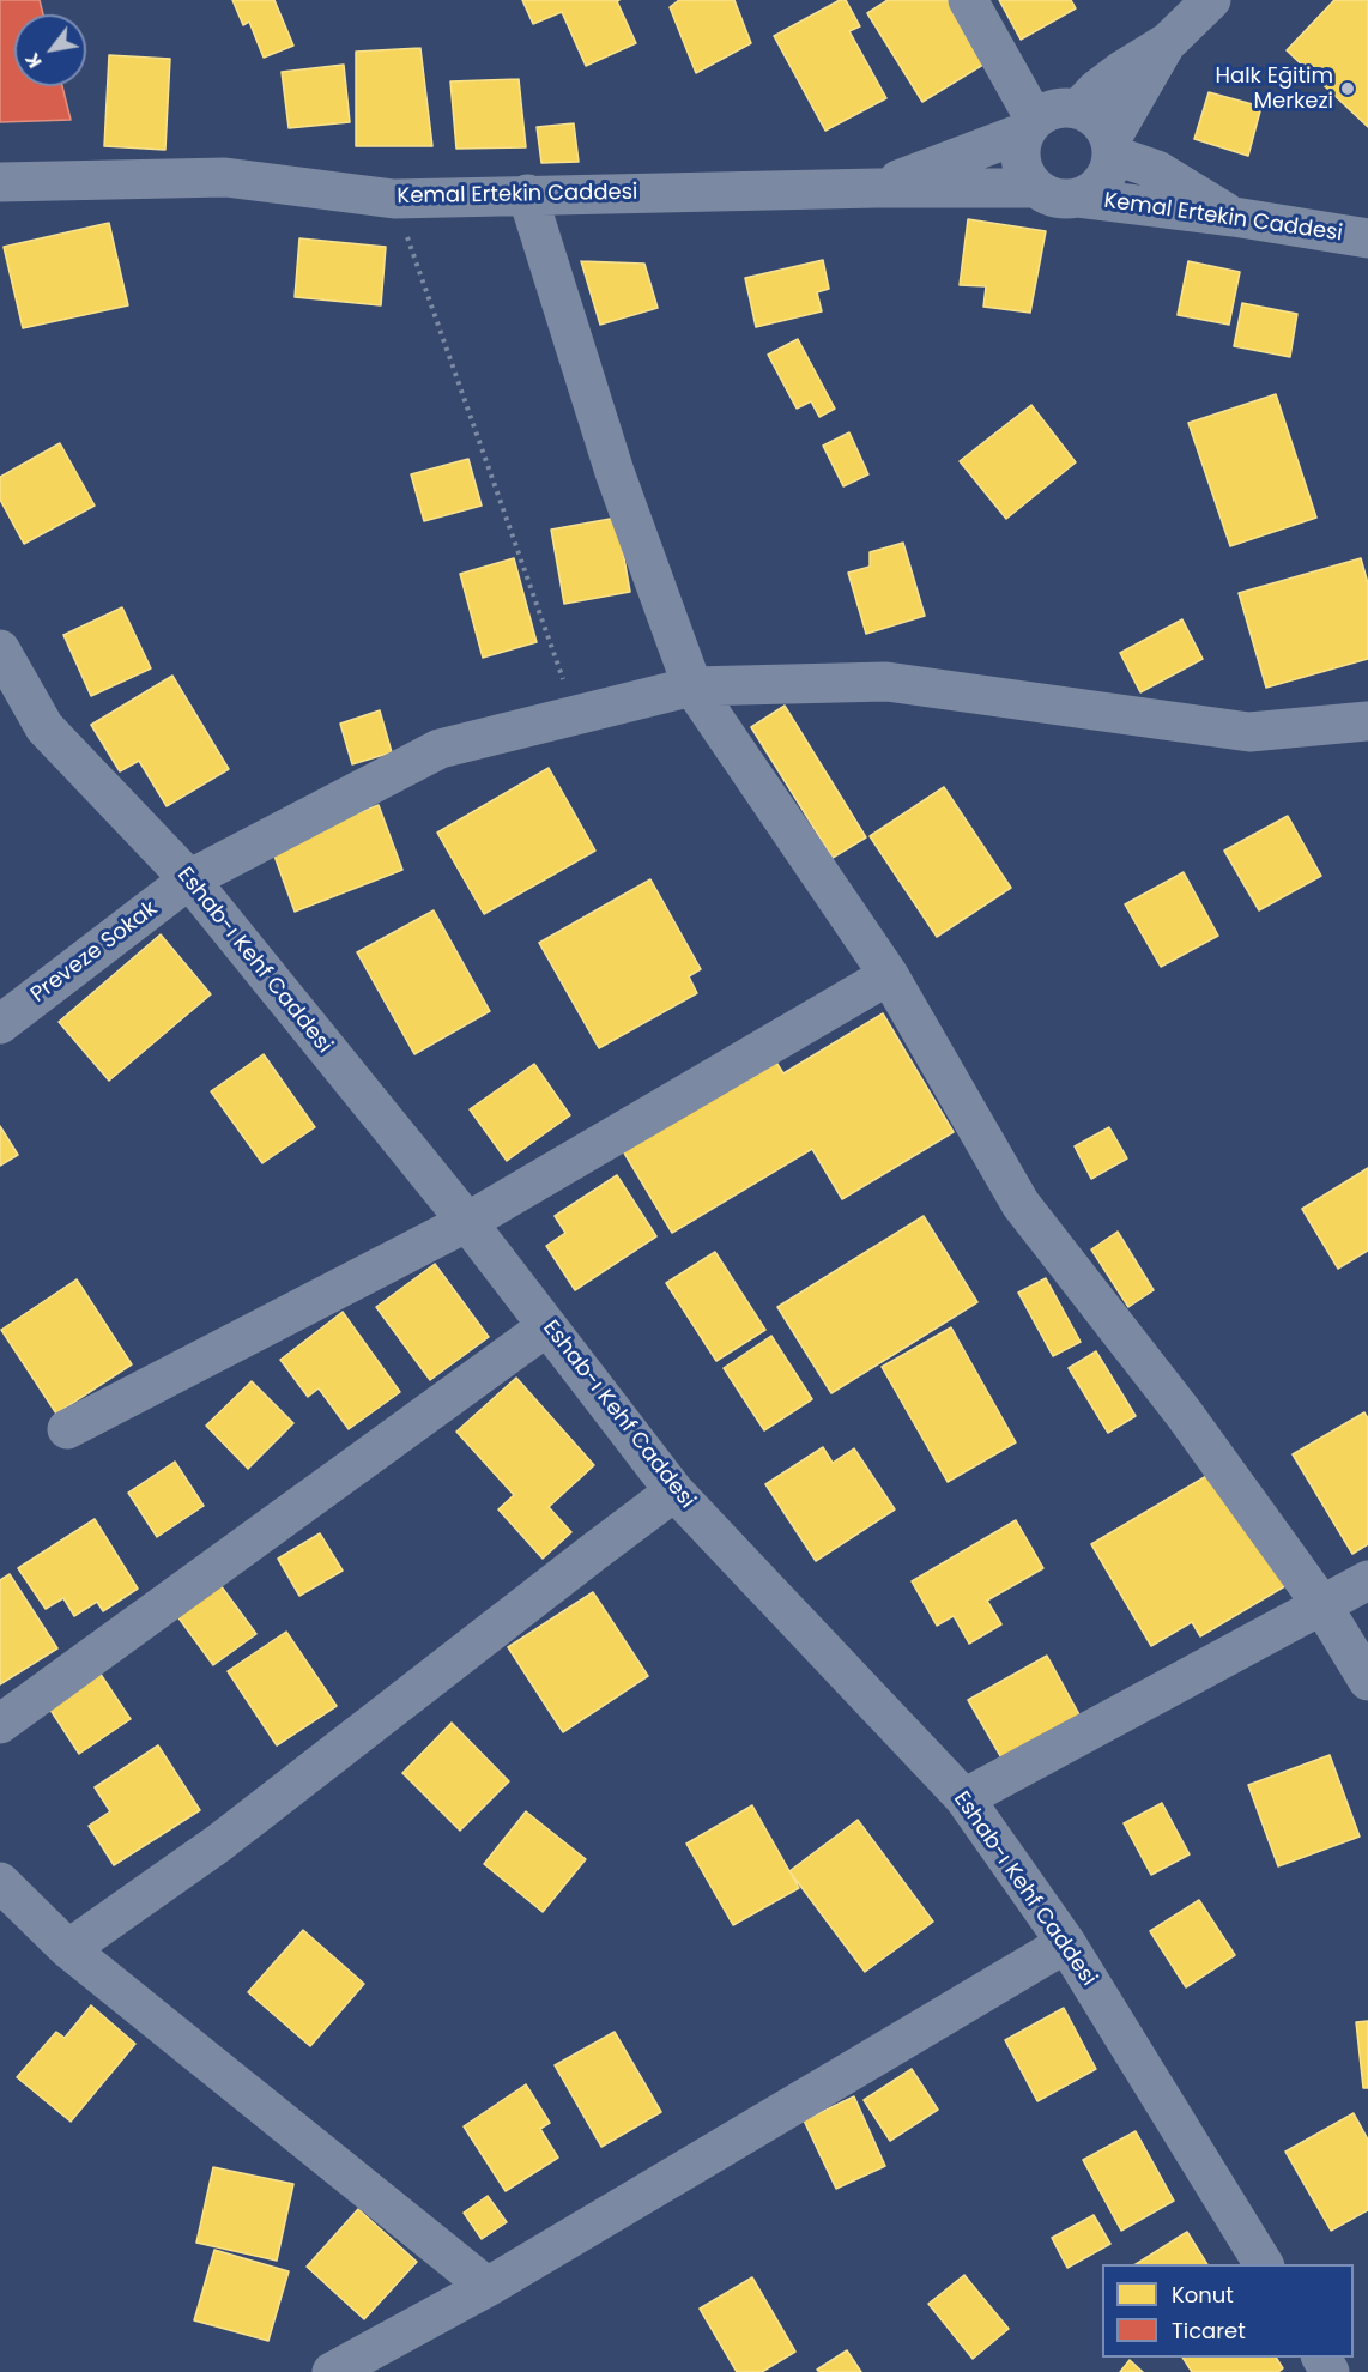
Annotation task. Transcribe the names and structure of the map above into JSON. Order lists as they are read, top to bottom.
{
  "streets": {
    "street": ["Kemal Ertekin Caddesi", "Preveze Sokak", "Eshab-ı Kehf Caddesi"]
  },
  "crossings": [
    ["Preveze Sokak", "Eshab-ı Kehf Caddesi"]
  ],
  "places": ["Halk Eğitim Merkezi"],
  "legend": ["Konut", "Ticaret"],
  "north": "bottom left"
}
